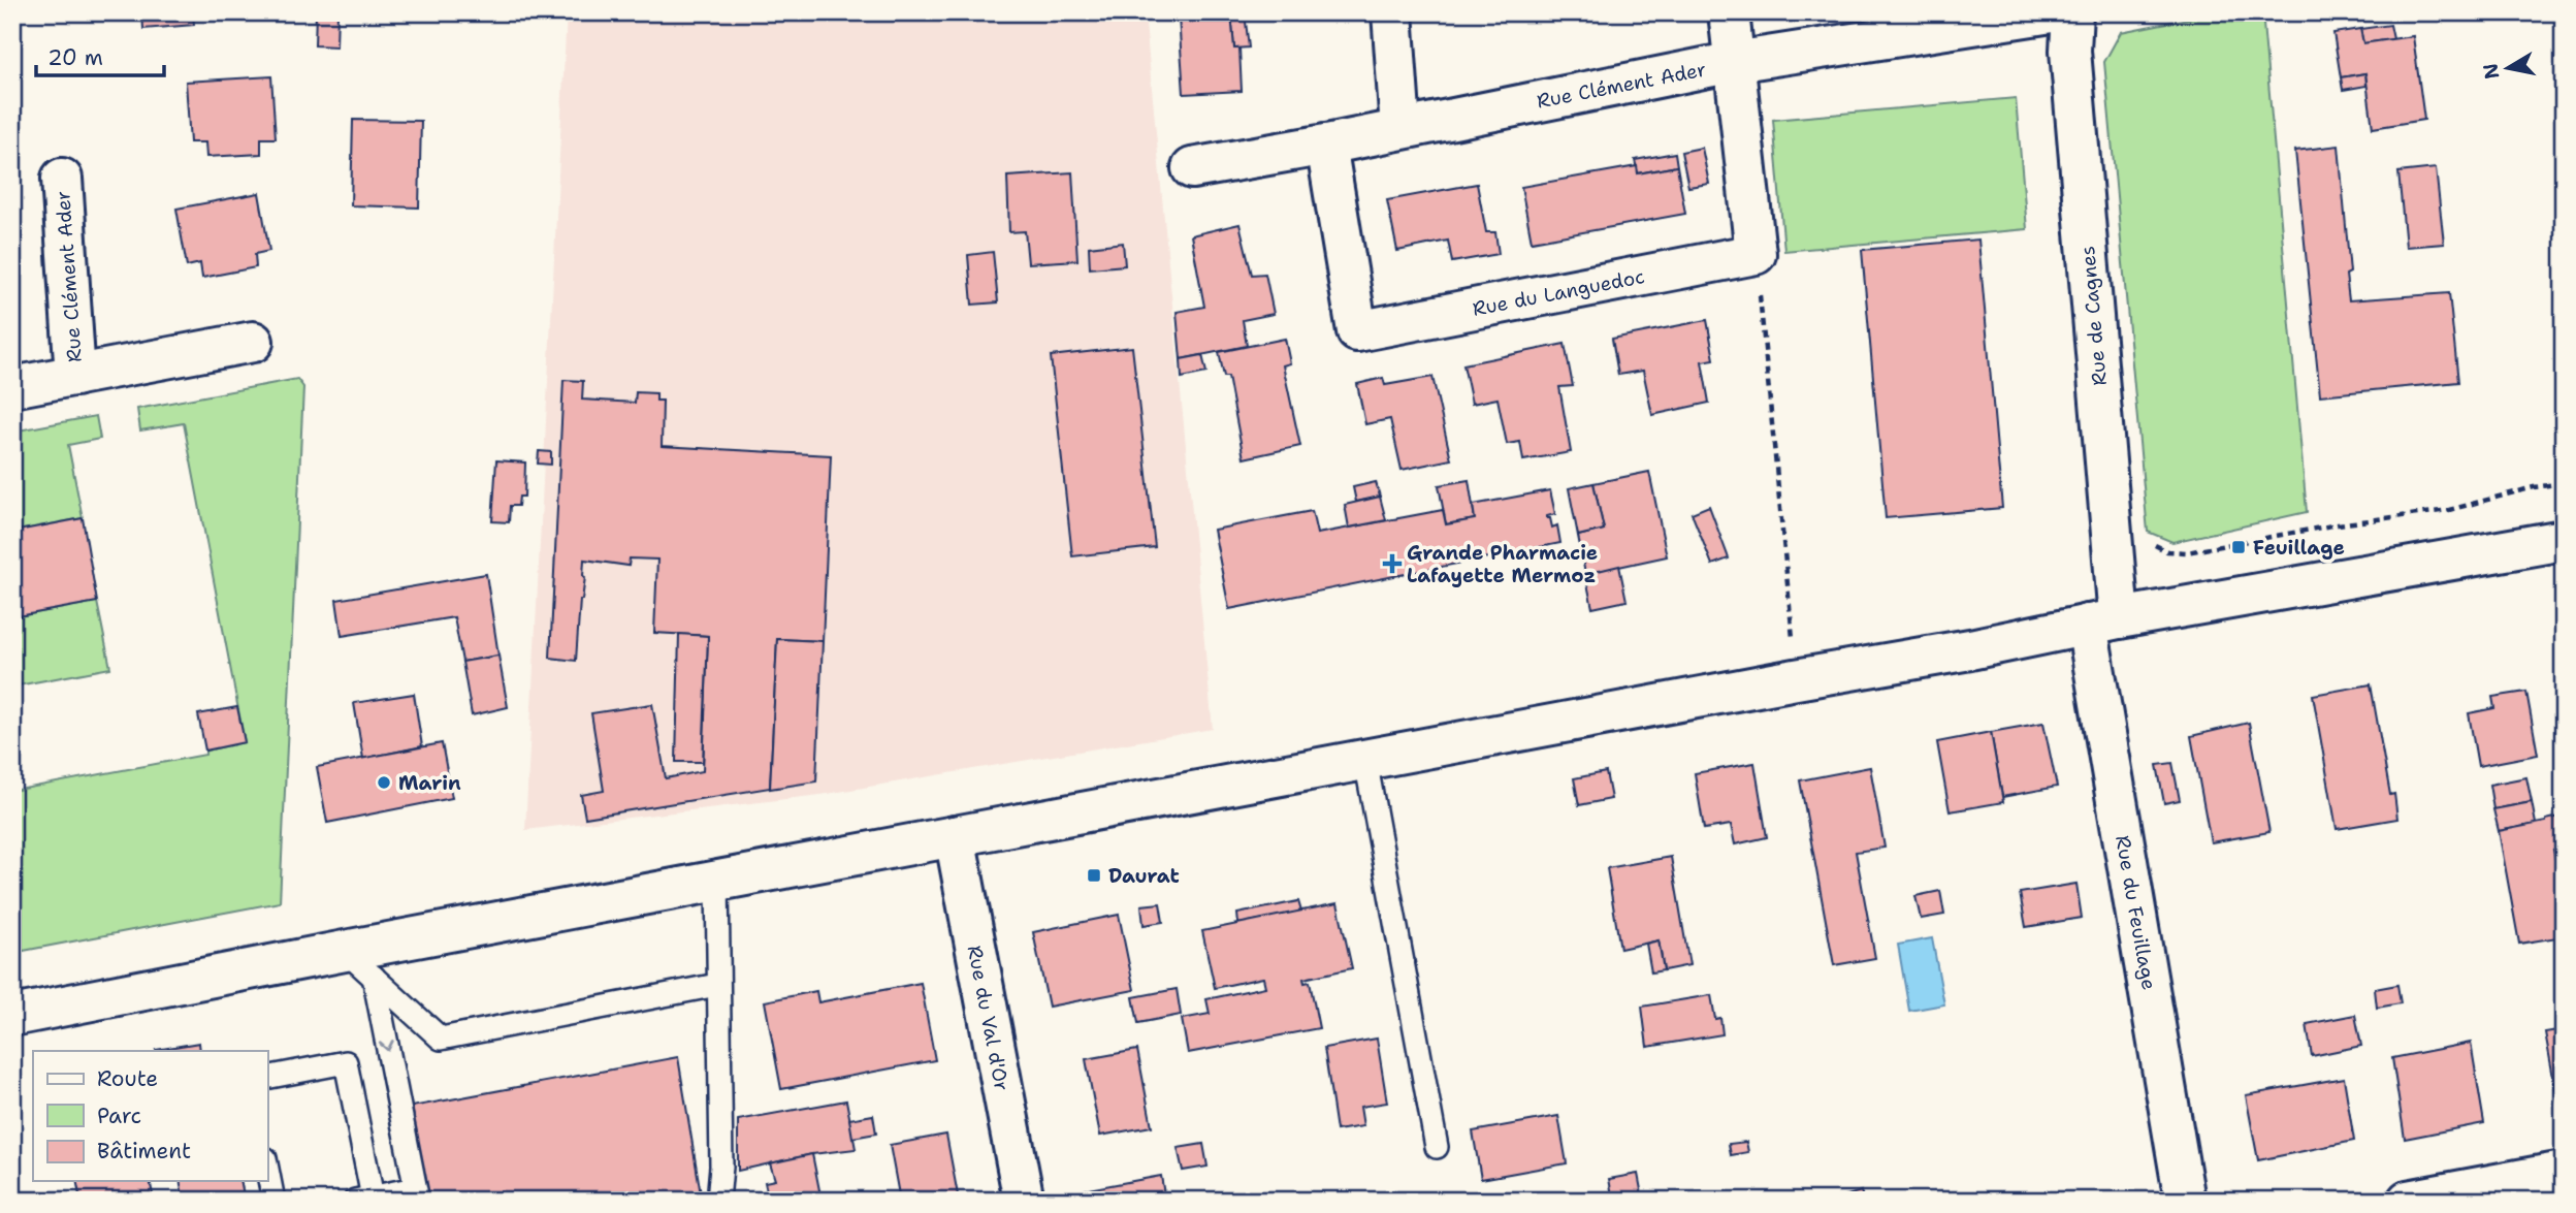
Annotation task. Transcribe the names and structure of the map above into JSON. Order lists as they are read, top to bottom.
{
  "streets": {
    "street": [
      "Rue Clément Ader",
      "Rue du Languedoc",
      "Rue de Cagnes",
      "Rue du Feuillage",
      "Rue du Val d'Or"
    ]
  },
  "crossings": [
    ["Rue Clément Ader", "Rue du Languedoc"],
    ["Rue de Cagnes", "Rue du Feuillage"]
  ],
  "places": {
    "transit": ["Feuillage", "Daurat"],
    "health": ["Grande Pharmacie Lafayette Mermoz"],
    "other": ["Marin"]
  },
  "legend": ["Route", "Parc", "Bâtiment"],
  "scale_bar": "20 m",
  "north": "left"
}
